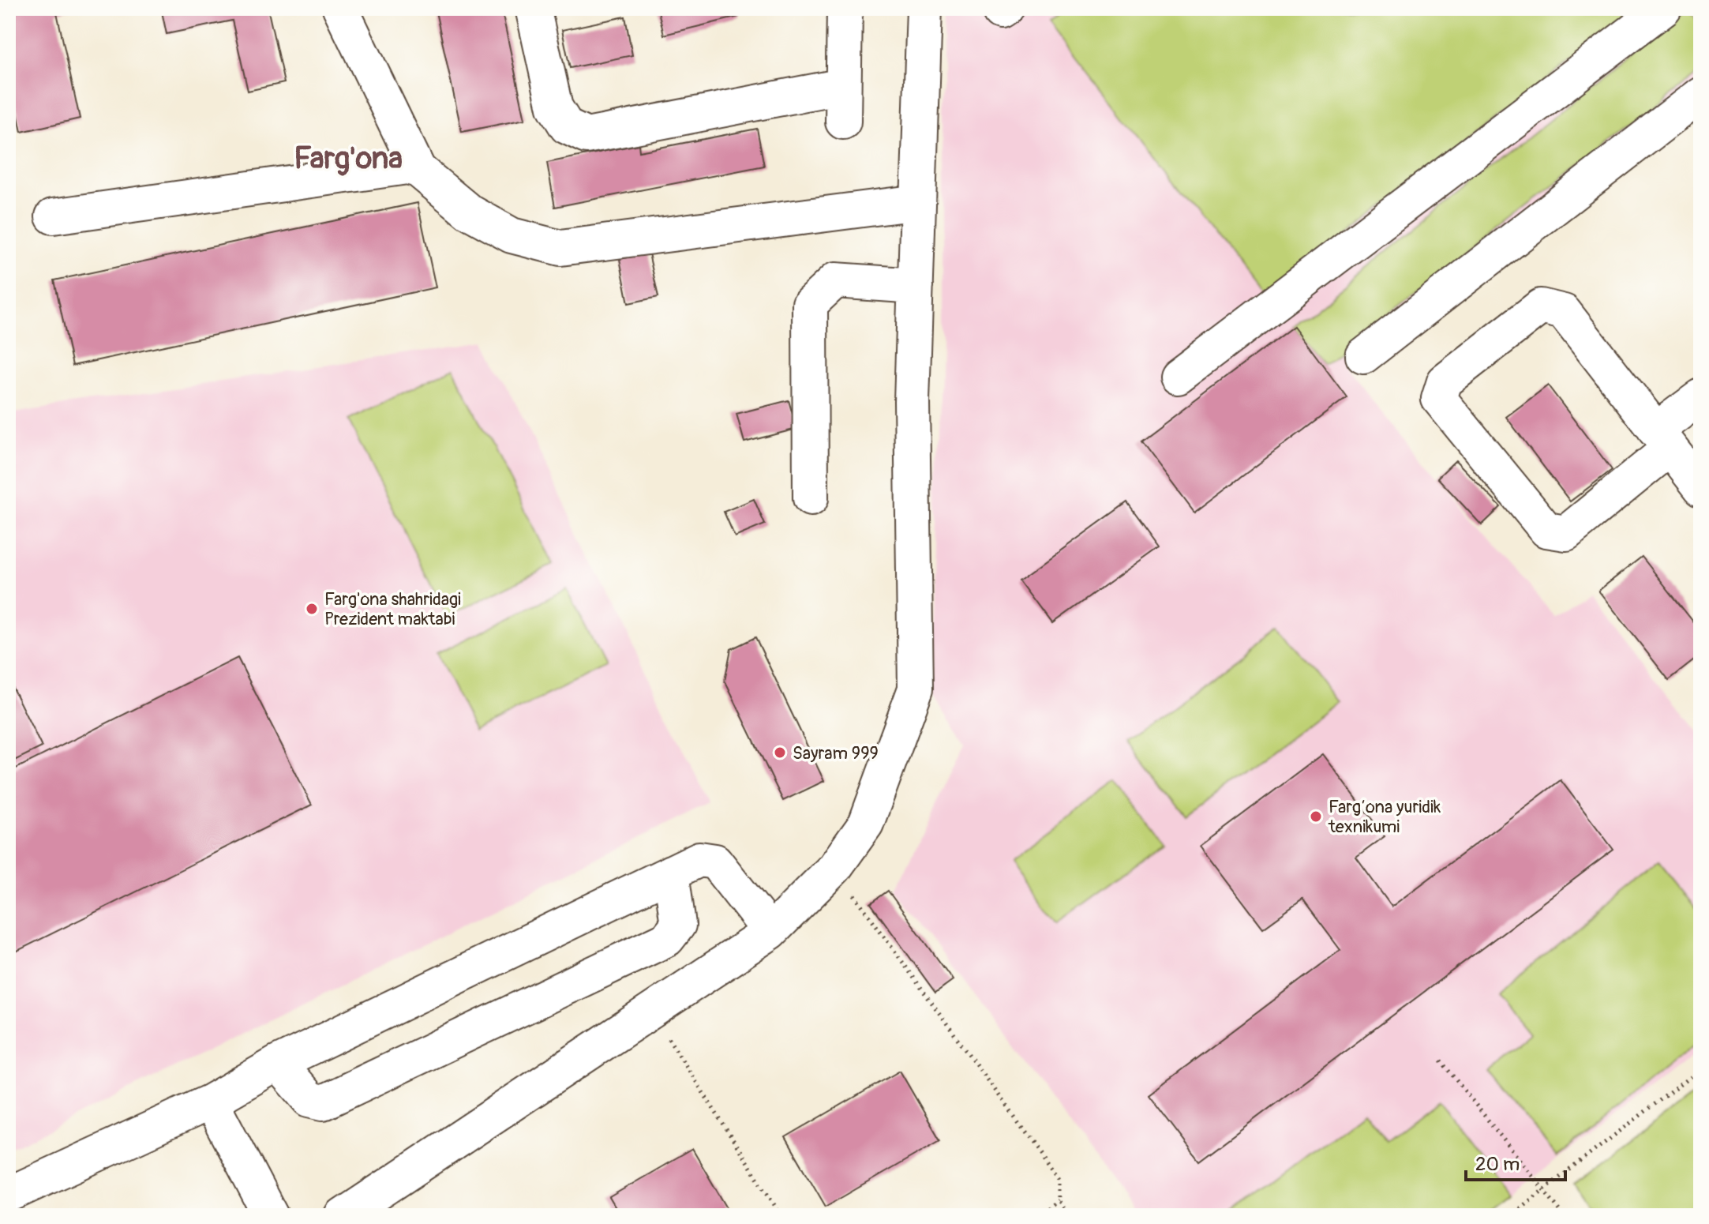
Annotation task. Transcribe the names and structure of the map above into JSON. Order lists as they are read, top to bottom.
{
  "districts": ["Farg'ona"],
  "places": ["Farg'ona shahridagi Prezident maktabi", "Sayram 999", "Farg‘ona yuridik texnikumi"],
  "scale_bar": "20 m"
}
